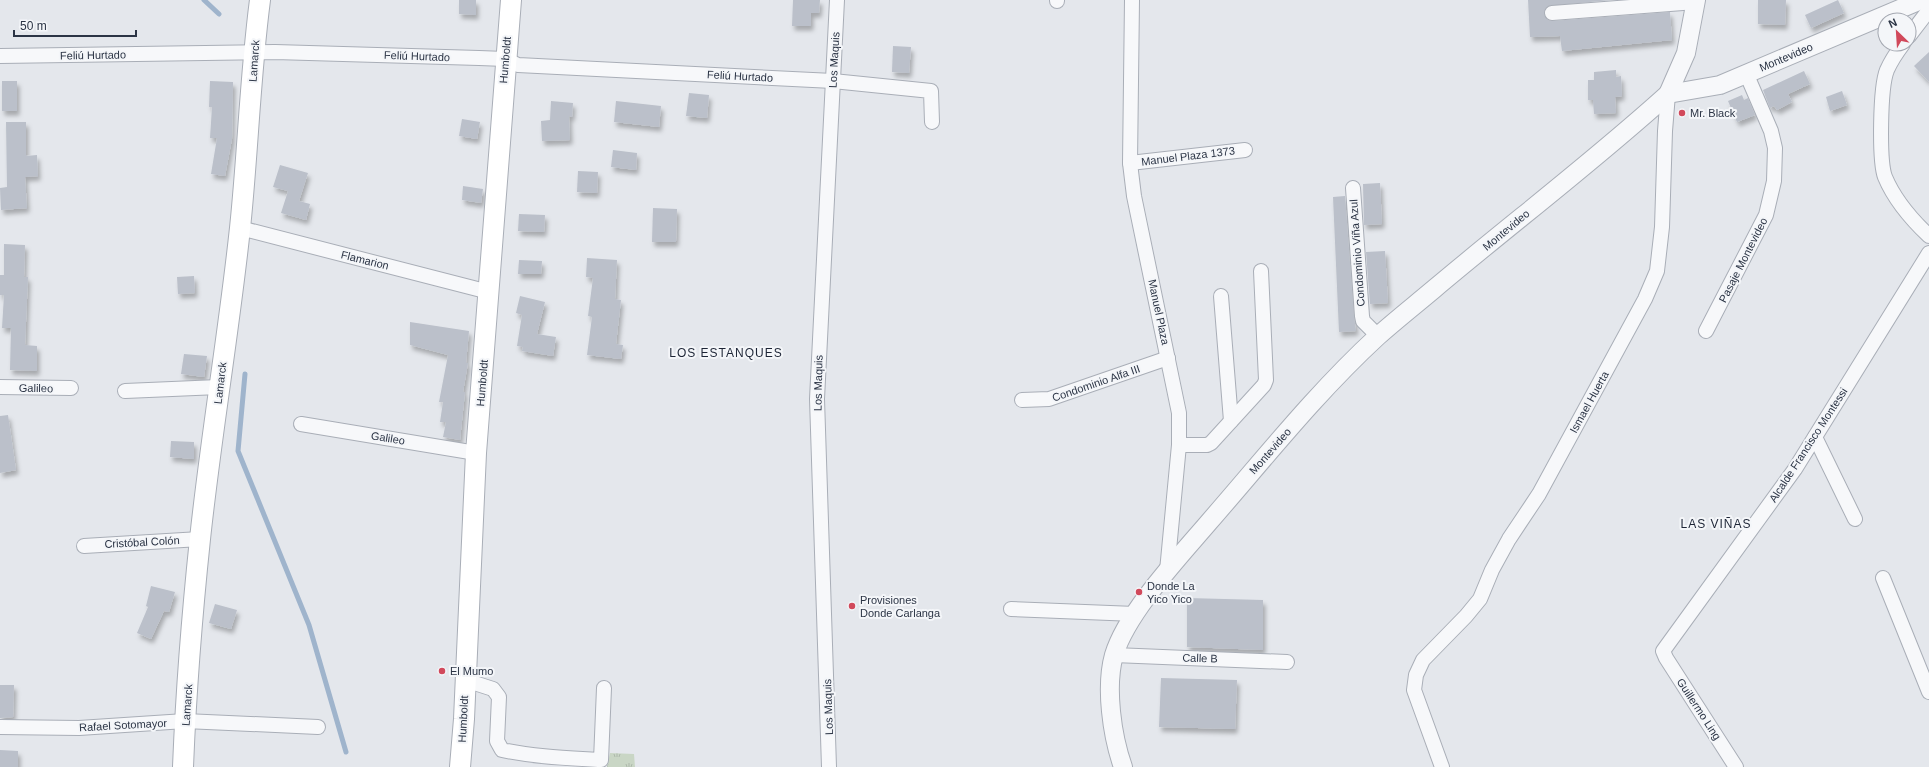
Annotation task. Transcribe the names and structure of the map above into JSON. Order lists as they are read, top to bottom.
{
  "streets": {
    "main road": ["Humboldt", "Lamarck"],
    "street": [
      "Feliú Hurtado",
      "Montevideo",
      "Los Maquis",
      "Manuel Plaza 1373",
      "Condominio Viña Azul",
      "Flamarion",
      "Pasaje Montevideo",
      "Manuel Plaza",
      "Condominio Alfa III",
      "Galileo",
      "Ismael Huerta",
      "Alcalde Francisco Montessi",
      "Cristóbal Colón",
      "Calle B",
      "Guillermo Ling",
      "Rafael Sotomayor"
    ]
  },
  "crossings": [
    ["Feliú Hurtado", "Humboldt"],
    ["Feliú Hurtado", "Los Maquis"],
    ["Feliú Hurtado", "Lamarck"],
    ["Montevideo", "Condominio Viña Azul"],
    ["Montevideo", "Pasaje Montevideo"],
    ["Montevideo", "Manuel Plaza"],
    ["Montevideo", "Ismael Huerta"],
    ["Humboldt", "Flamarion"],
    ["Humboldt", "Galileo"],
    ["Lamarck", "Flamarion"],
    ["Lamarck", "Cristóbal Colón"],
    ["Lamarck", "Rafael Sotomayor"],
    ["Manuel Plaza 1373", "Manuel Plaza"],
    ["Manuel Plaza", "Condominio Alfa III"],
    ["Alcalde Francisco Montessi", "Guillermo Ling"]
  ],
  "districts": ["LOS ESTANQUES", "LAS VIÑAS"],
  "places": [
    "Mr. Black",
    "Donde La Yico Yico",
    "Provisiones Donde Carlanga",
    "El Mumo"
  ],
  "scale_bar": "50 m",
  "north": "top left"
}
